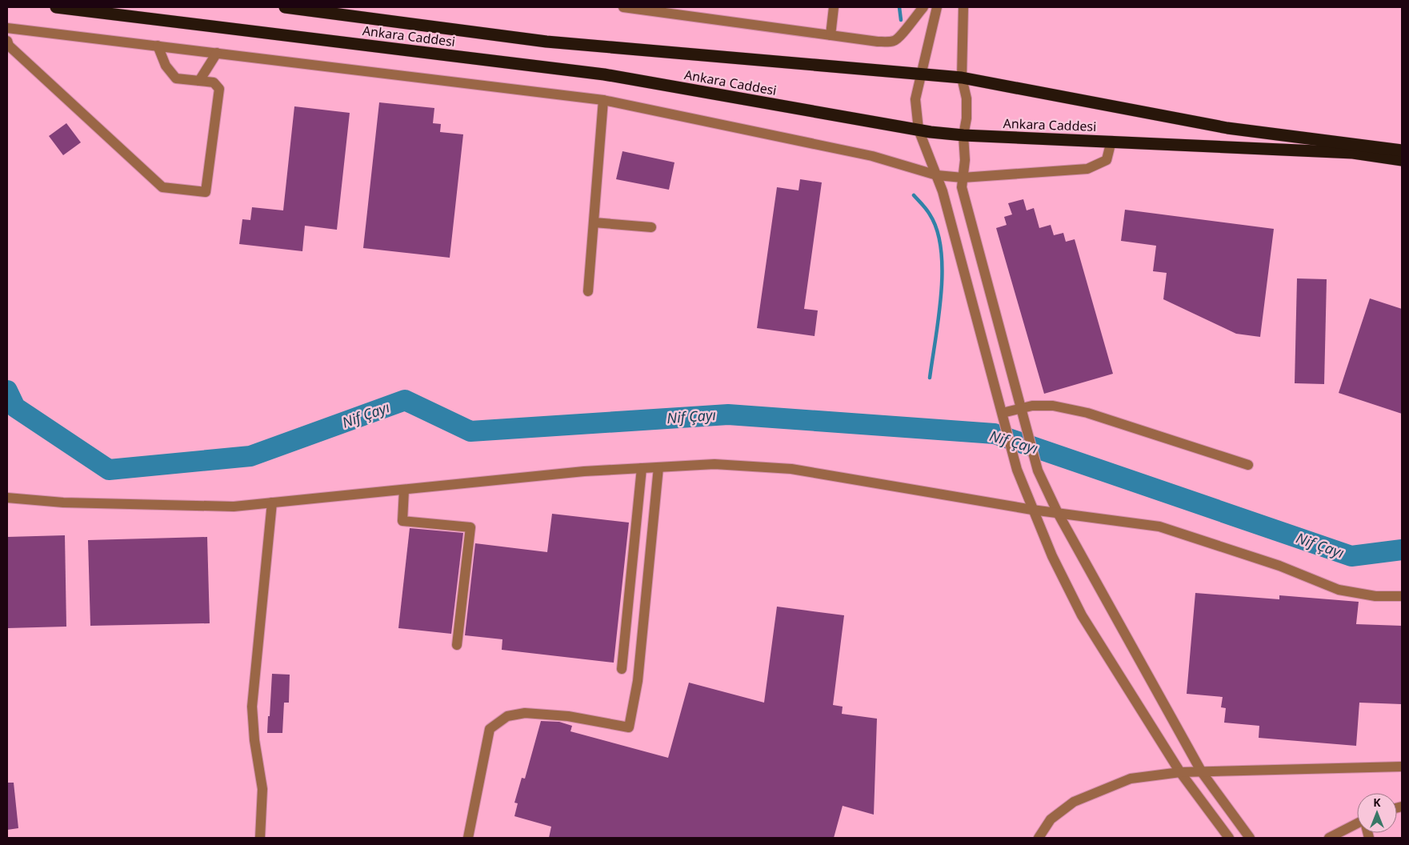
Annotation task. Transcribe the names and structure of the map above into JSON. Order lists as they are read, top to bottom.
{
  "streets": {
    "highway": ["Ankara Caddesi"]
  },
  "water": ["Nif Çayı"],
  "north": "top"
}
